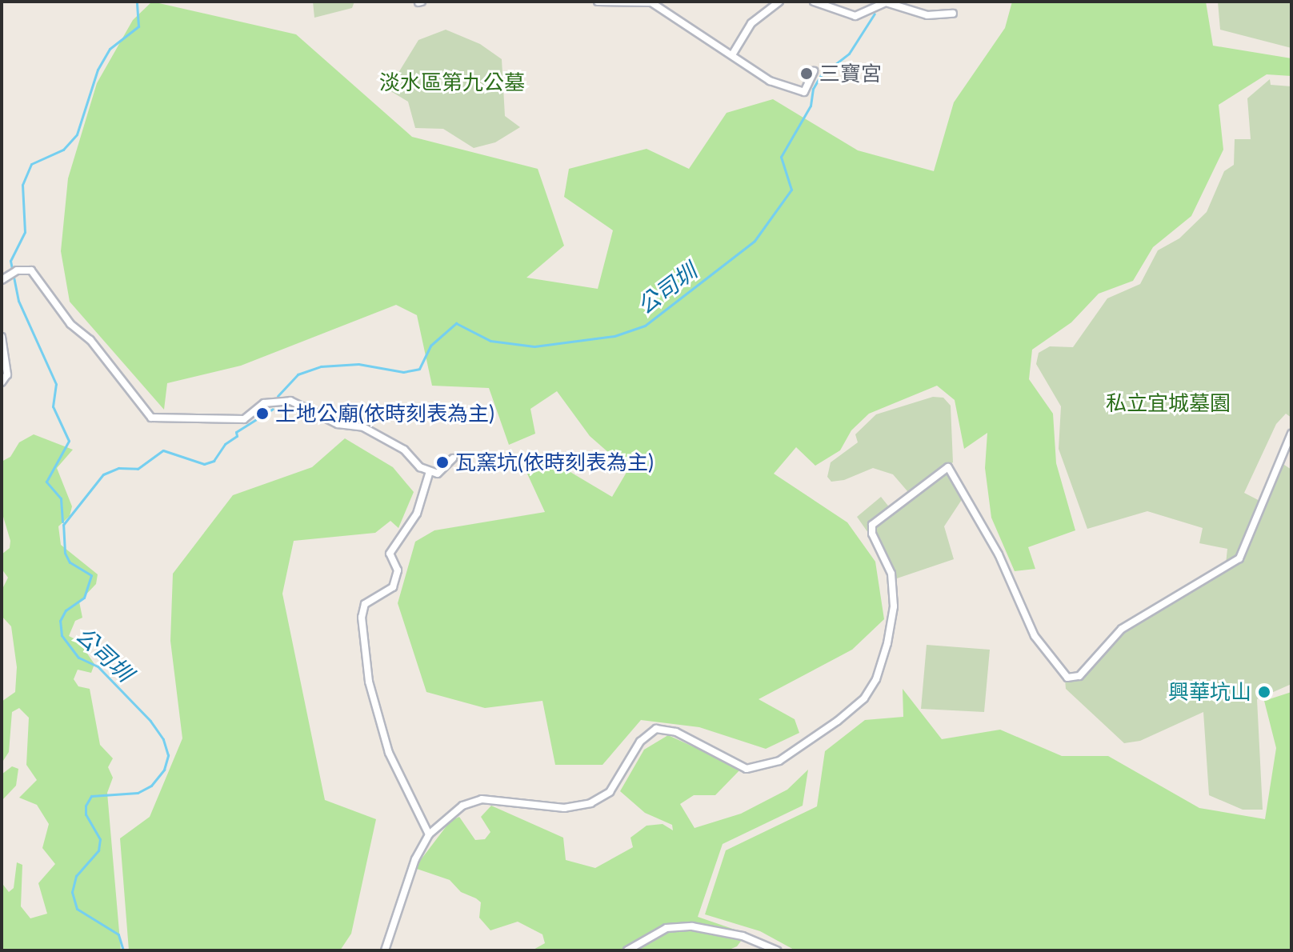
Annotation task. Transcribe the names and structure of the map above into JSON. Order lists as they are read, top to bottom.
{
  "water": ["公司圳"],
  "parks": ["淡水區第九公墓", "私立宜城墓園"],
  "places": [
    "三寶宮",
    "土地公廟(依時刻表為主)",
    "瓦窯坑(依時刻表為主)",
    "興華坑山"
  ]
}
